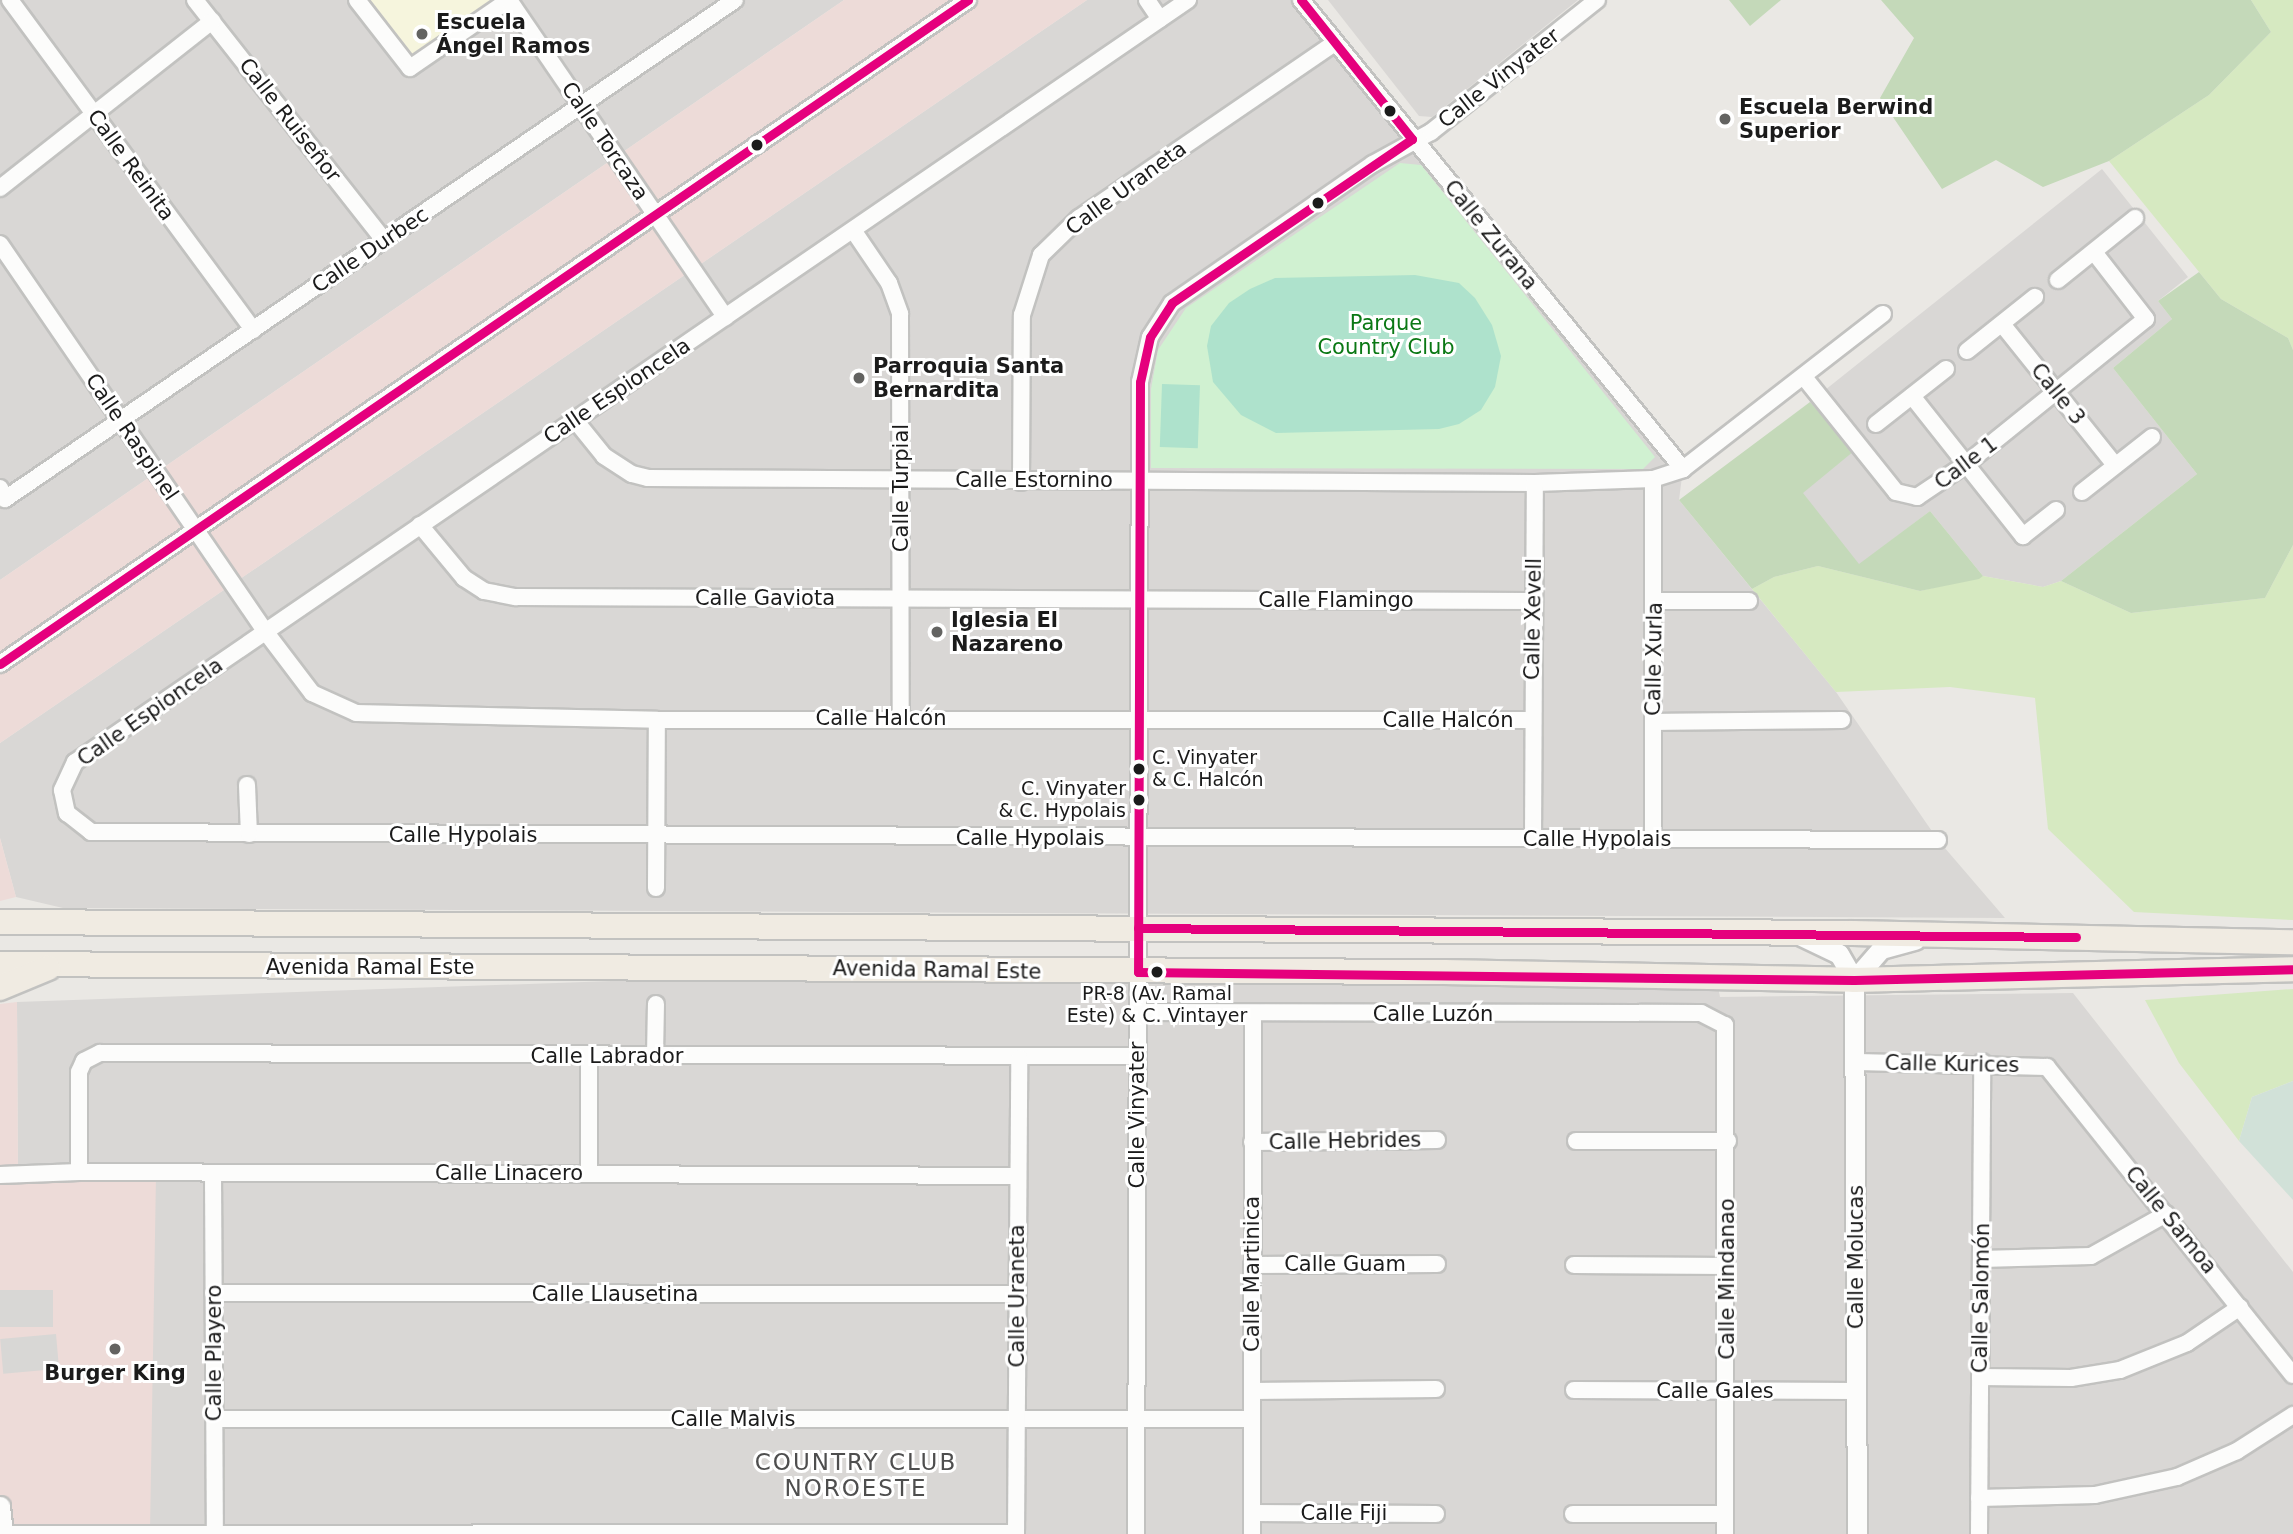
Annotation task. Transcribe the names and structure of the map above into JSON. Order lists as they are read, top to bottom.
{
  "streets": {
    "main road": ["Avenida Ramal Este"],
    "street": [
      "Calle Vinyater",
      "Calle Ruiseñor",
      "Calle Torcaza",
      "Calle Reinita",
      "Calle Uraneta",
      "Calle Zurana",
      "Calle Durbec",
      "Calle Espioncela",
      "Calle 3",
      "Calle Raspinel",
      "Calle 1",
      "Calle Estornino",
      "Calle Turpial",
      "Calle Gaviota",
      "Calle Flamingo",
      "Calle Xevell",
      "Calle Xurla",
      "Calle Halcón",
      "Calle Hypolais",
      "Calle Luzón",
      "Calle Labrador",
      "Calle Kurices",
      "Calle Hebrides",
      "Calle Linacero",
      "Calle Samoa",
      "Calle Molucas",
      "Calle Guam",
      "Calle Martinica",
      "Calle Mindanao",
      "Calle Llausetina",
      "Calle Salomón",
      "Calle Playero",
      "Calle Gales",
      "Calle Malvis",
      "Calle Fiji"
    ]
  },
  "crossings": [
    ["Calle Vinyater", "Calle Zurana"],
    ["Calle Vinyater", "Calle Estornino"],
    ["Calle Vinyater", "Calle Gaviota"],
    ["Calle Vinyater", "Calle Flamingo"],
    ["Calle Vinyater", "Calle Halcón"],
    ["Calle Vinyater", "Calle Hypolais"],
    ["Calle Vinyater", "Avenida Ramal Este"],
    ["Calle Vinyater", "Calle Luzón"],
    ["Calle Vinyater", "Calle Labrador"],
    ["Calle Vinyater", "Calle Malvis"],
    ["Calle Ruiseñor", "Calle Durbec"],
    ["Calle Torcaza", "Calle Durbec"],
    ["Calle Torcaza", "Calle Espioncela"],
    ["Calle Reinita", "Calle Durbec"],
    ["Calle Uraneta", "Calle Zurana"],
    ["Calle Uraneta", "Calle Estornino"],
    ["Calle Uraneta", "Calle Labrador"],
    ["Calle Uraneta", "Calle Linacero"],
    ["Calle Uraneta", "Calle Llausetina"],
    ["Calle Uraneta", "Calle Malvis"],
    ["Calle Zurana", "Calle Estornino"],
    ["Calle Durbec", "Calle Raspinel"],
    ["Calle Espioncela", "Calle Raspinel"],
    ["Calle Espioncela", "Calle Estornino"],
    ["Calle Espioncela", "Calle Turpial"],
    ["Calle Espioncela", "Calle Gaviota"],
    ["Calle Espioncela", "Calle Halcón"],
    ["Calle Espioncela", "Calle Hypolais"],
    ["Calle 3", "Calle 1"],
    ["Calle Raspinel", "Calle Halcón"],
    ["Calle 1", "Calle Estornino"],
    ["Calle Estornino", "Calle Turpial"],
    ["Calle Estornino", "Calle Xevell"],
    ["Calle Estornino", "Calle Xurla"],
    ["Calle Turpial", "Calle Gaviota"],
    ["Calle Turpial", "Calle Halcón"],
    ["Calle Gaviota", "Calle Flamingo"],
    ["Calle Flamingo", "Calle Xevell"],
    ["Calle Xevell", "Calle Halcón"],
    ["Calle Xevell", "Calle Hypolais"],
    ["Calle Xurla", "Calle Hypolais"],
    ["Avenida Ramal Este", "Calle Molucas"],
    ["Calle Luzón", "Calle Martinica"],
    ["Calle Luzón", "Calle Mindanao"],
    ["Calle Labrador", "Calle Linacero"],
    ["Calle Kurices", "Calle Samoa"],
    ["Calle Kurices", "Calle Molucas"],
    ["Calle Kurices", "Calle Salomón"],
    ["Calle Hebrides", "Calle Martinica"],
    ["Calle Linacero", "Calle Playero"],
    ["Calle Molucas", "Calle Gales"],
    ["Calle Guam", "Calle Martinica"],
    ["Calle Martinica", "Calle Malvis"],
    ["Calle Martinica", "Calle Fiji"],
    ["Calle Mindanao", "Calle Gales"],
    ["Calle Llausetina", "Calle Playero"],
    ["Calle Playero", "Calle Malvis"]
  ],
  "districts": ["COUNTRY CLUB NOROESTE"],
  "parks": ["Parque Country Club"],
  "places": [
    "Escuela Ángel Ramos",
    "Escuela Berwind Superior",
    "Parroquia Santa Bernardita",
    "Iglesia El Nazareno",
    "C. Vinyater & C. Halcón",
    "C. Vinyater & C. Hypolais",
    "PR-8 (Av. Ramal Este) & C. Vintayer",
    "Burger King"
  ]
}
